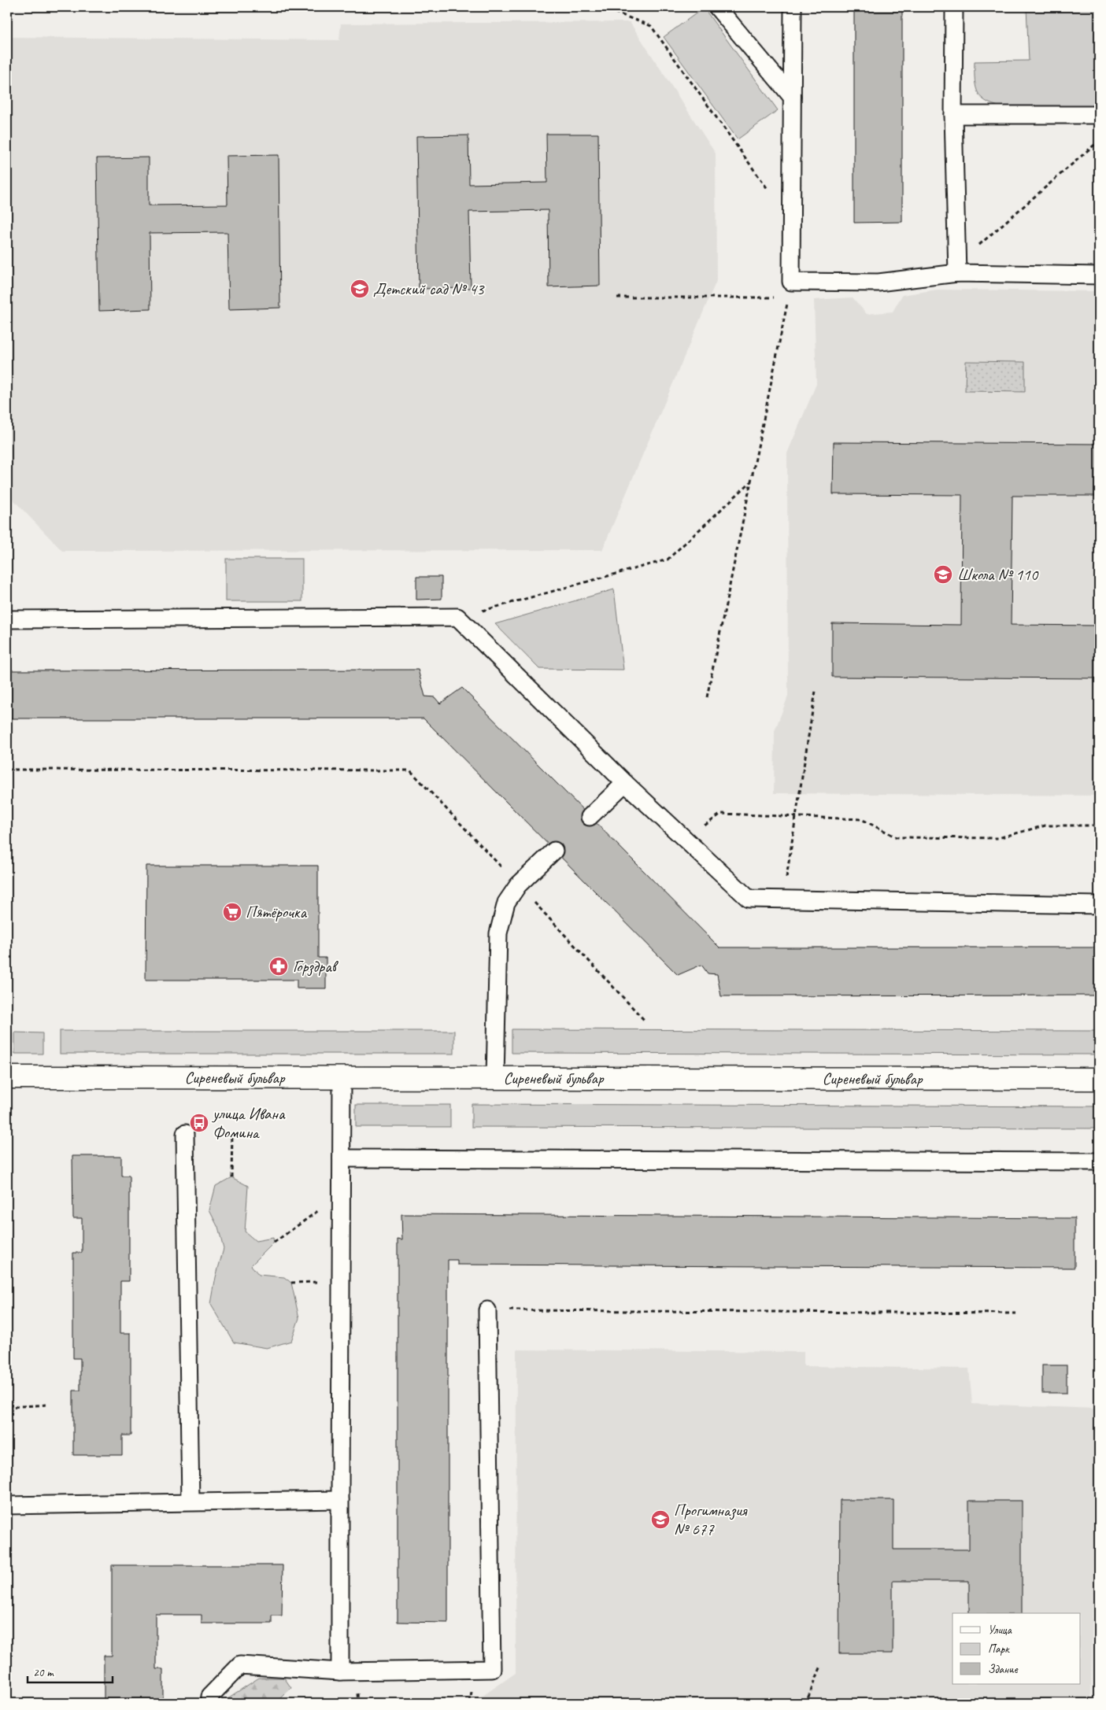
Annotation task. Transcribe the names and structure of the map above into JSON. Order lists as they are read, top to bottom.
{
  "streets": {
    "street": ["Сиреневый бульвар"]
  },
  "places": {
    "school or university": ["Детский сад № 43", "Школа № 110", "Прогимназия № 677"],
    "supermarket": ["Пятёрочка"],
    "pharmacy": ["Горздрав"],
    "bus stop": ["улица Ивана Фомина"]
  },
  "legend": ["Улица", "Парк", "Здание"],
  "scale_bar": "20 m"
}
